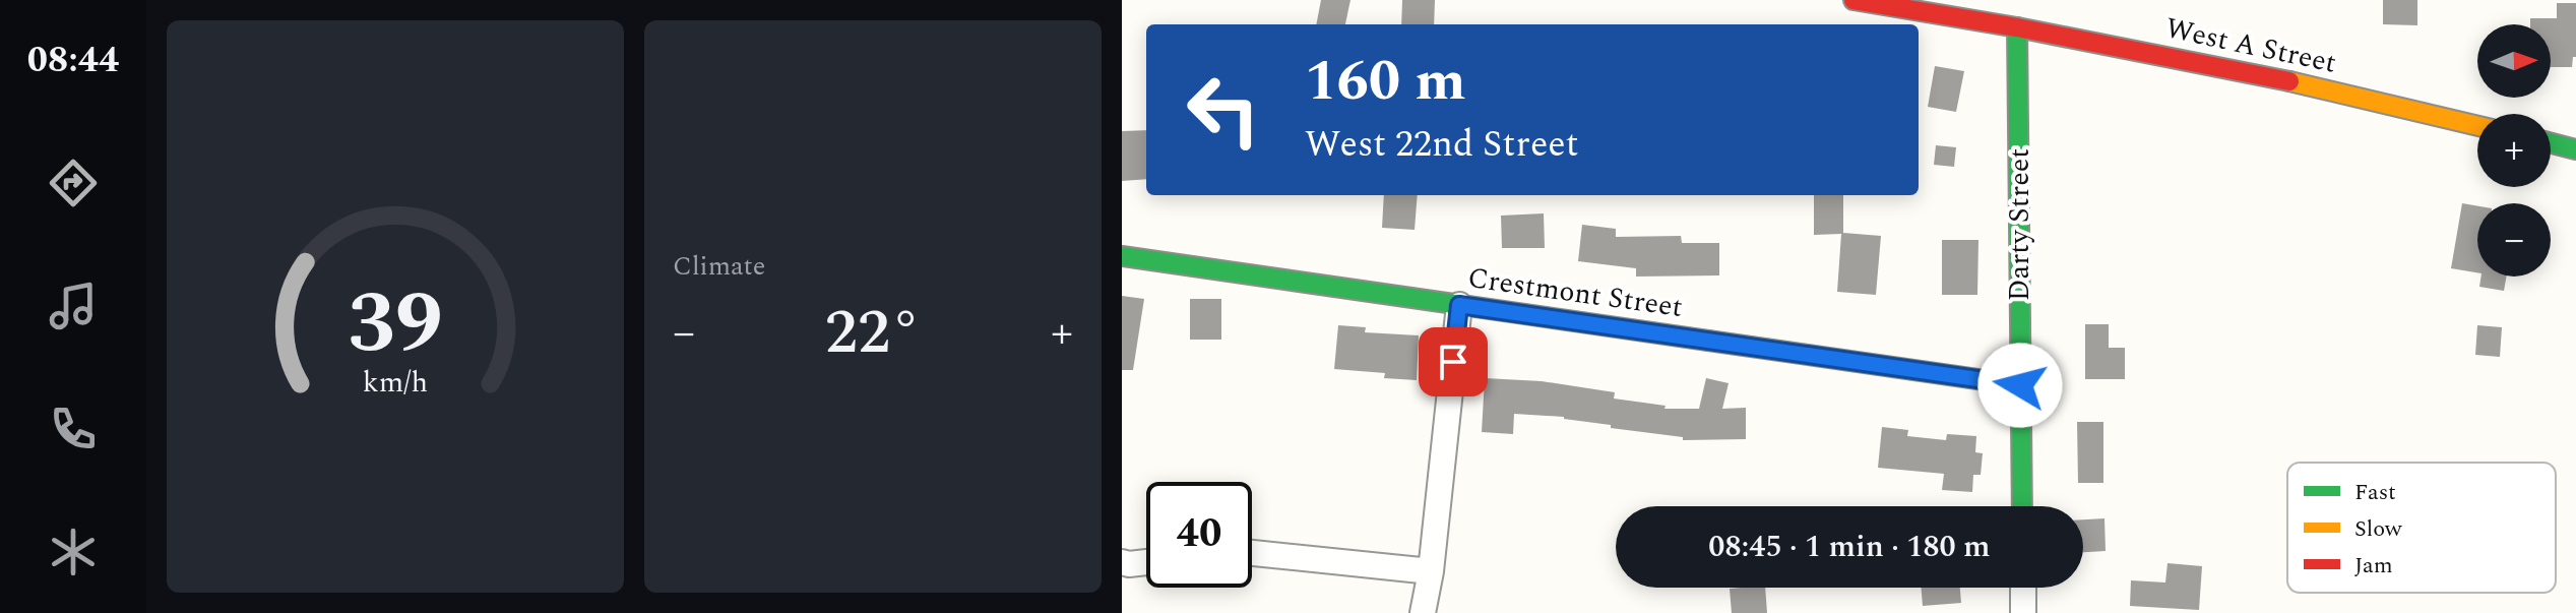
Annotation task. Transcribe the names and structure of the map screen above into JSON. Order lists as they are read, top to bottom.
{
  "streets": {
    "street": ["West A Street", "Darty Street", "Crestmont Street"]
  },
  "crossings": [
    ["West A Street", "Darty Street"],
    ["Darty Street", "Crestmont Street"]
  ],
  "legend": ["Fast", "Slow", "Jam"],
  "north": "right",
  "page": {
    "tabs": "08:44",
    "tile": "Climate",
    "map_buttons": ["+", "−"],
    "turn": ["160 m", "West 22nd Street"],
    "heat": ["−", "22°", "+"],
    "limit": "40",
    "trip": "08:45 · 1 min · 180 m",
    "gauge": ["39", "km/h"]
  }
}
